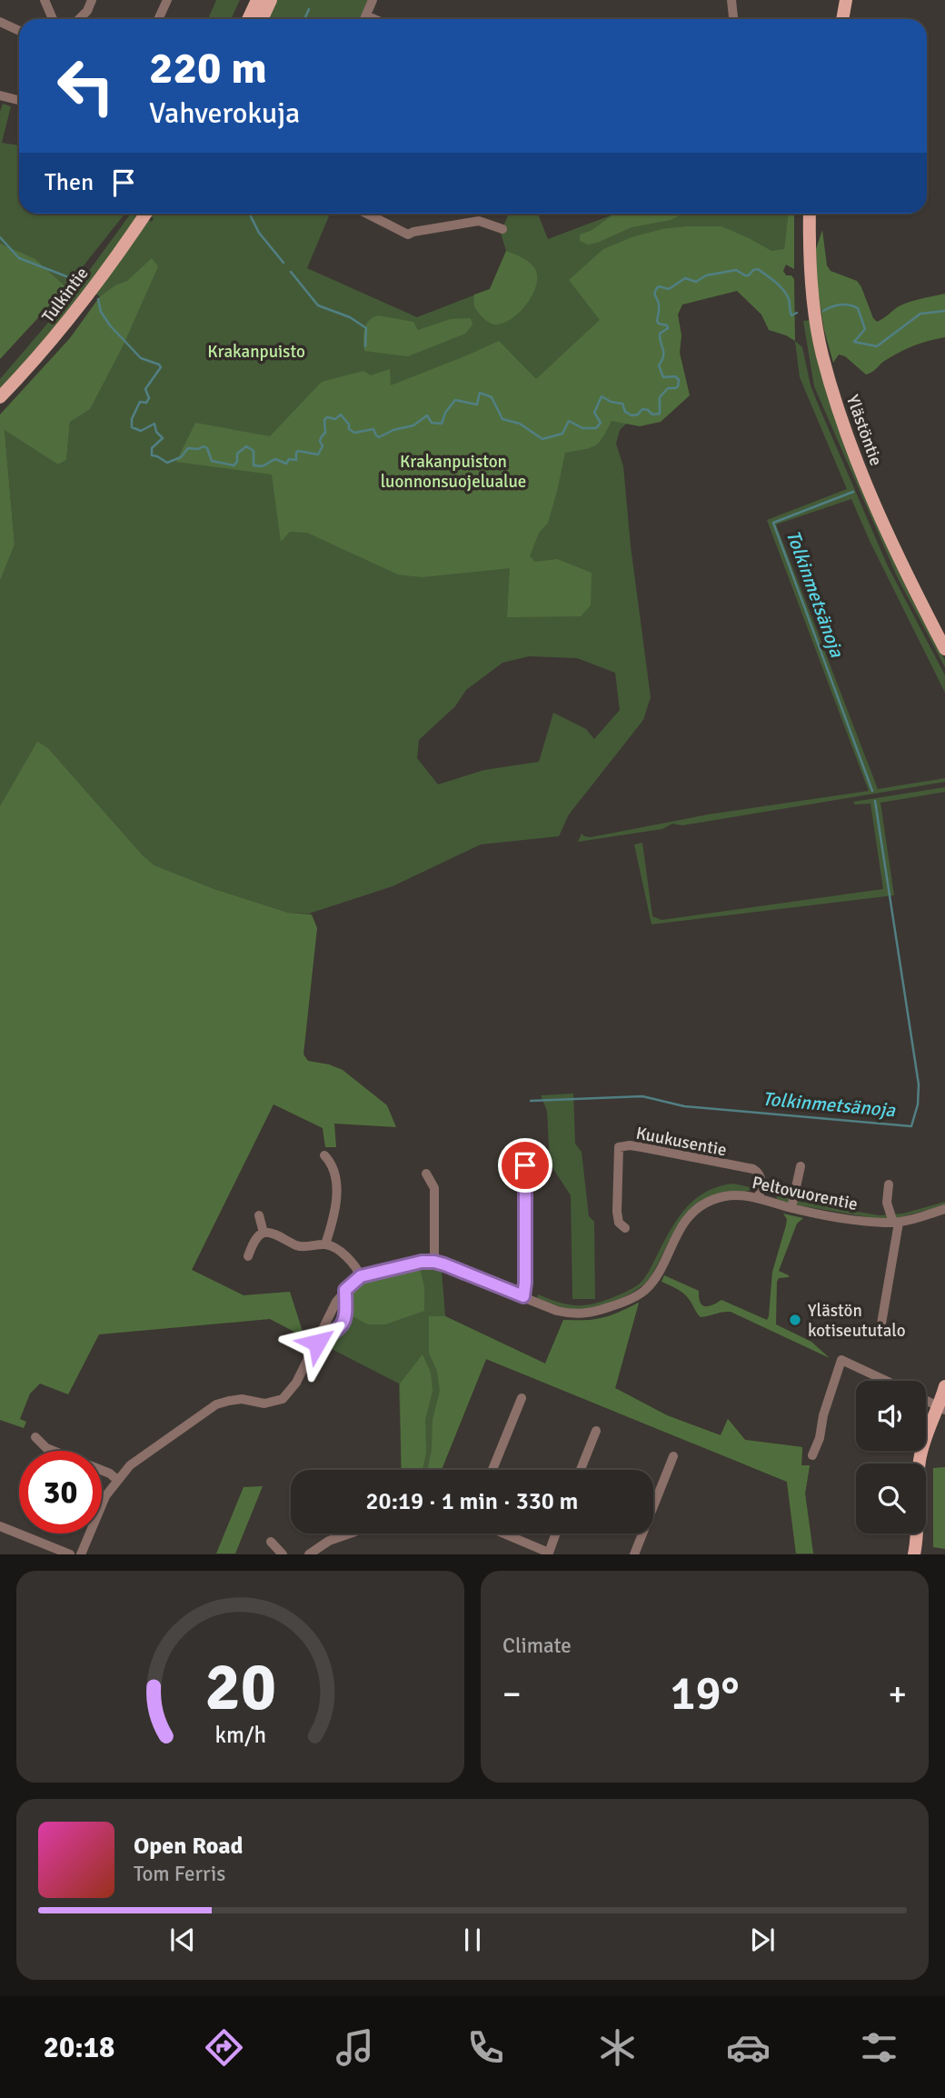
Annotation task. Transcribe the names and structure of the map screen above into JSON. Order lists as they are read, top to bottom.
{
  "streets": {
    "main road": ["Tulkintie", "Ylästöntie"],
    "street": ["Kuukusentie", "Peltovuorentie"]
  },
  "crossings": [
    ["Kuukusentie", "Peltovuorentie"]
  ],
  "water": ["Tolkinmetsänoja"],
  "parks": ["Krakanpuisto", "Krakanpuiston luonnonsuojelualue"],
  "places": ["Ylästön kotiseututalo"],
  "page": {
    "turn": ["220 m", "Vahverokuja"],
    "then": "Then",
    "limit": "30",
    "trip": "20:19 · 1 min · 330 m",
    "tile": "Climate",
    "heat": ["−", "19°", "+"],
    "song": ["Open Road", "Tom Ferris"],
    "tabs": "20:18",
    "gauge": ["20", "km/h"]
  }
}
